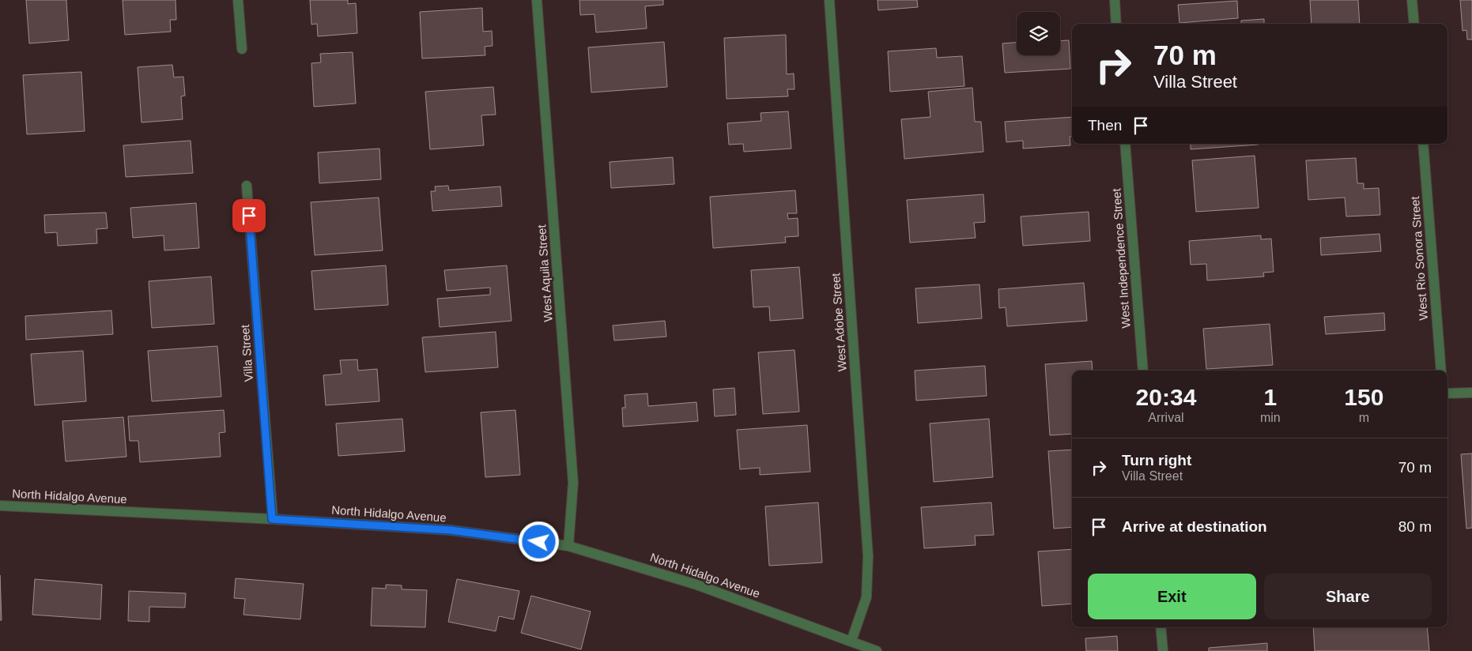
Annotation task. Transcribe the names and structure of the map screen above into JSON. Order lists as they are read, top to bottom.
{
  "streets": {
    "street": [
      "West Independence Street",
      "West Rio Sonora Street",
      "West Aquila Street",
      "West Adobe Street",
      "Villa Street",
      "North Hidalgo Avenue"
    ]
  },
  "crossings": [
    ["West Aquila Street", "North Hidalgo Avenue"],
    ["West Adobe Street", "North Hidalgo Avenue"],
    ["Villa Street", "North Hidalgo Avenue"]
  ],
  "page": {
    "turn": ["70 m", "Villa Street"],
    "then": "Then",
    "eta": [
      "20:34",
      "Arrival",
      "1",
      "min",
      "150",
      "m"
    ],
    "list": [
      {
        "name": "Turn right",
        "note": "Villa Street",
        "value": "70 m"
      },
      {
        "name": "Arrive at destination",
        "value": "80 m"
      }
    ],
    "buttons": ["Exit", "Share"]
  }
}
